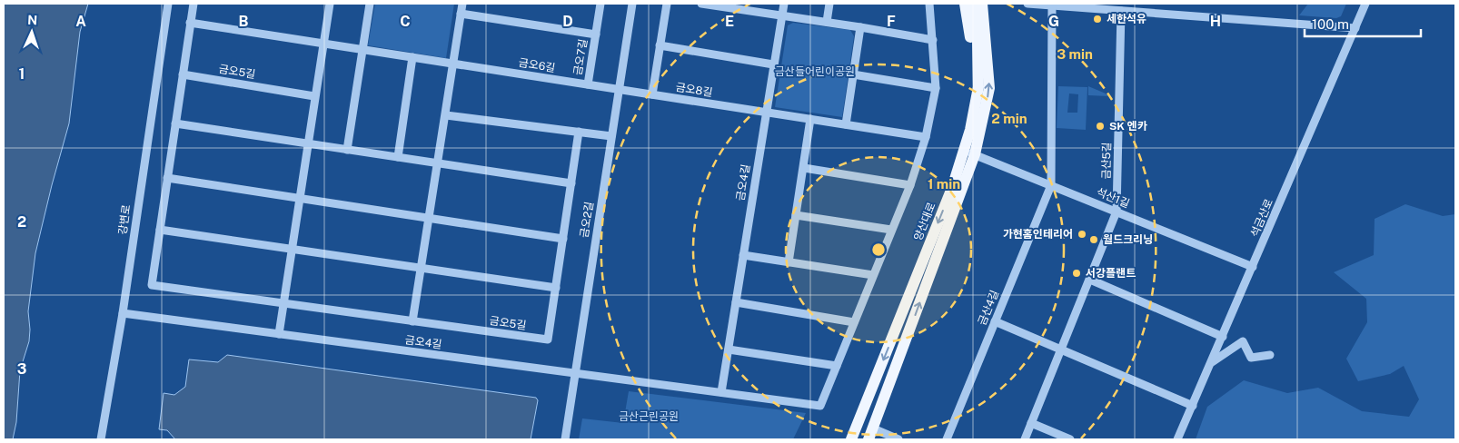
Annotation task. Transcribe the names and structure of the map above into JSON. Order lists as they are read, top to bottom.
{
  "streets": {
    "main road": ["양산대로"],
    "street": [
      "금오7길",
      "금오6길",
      "금오5길",
      "금오8길",
      "금산5길",
      "금오4길",
      "석산1길",
      "석금산로",
      "강변로",
      "금오2길",
      "금산4길"
    ]
  },
  "crossings": [
    ["금오7길", "금오6길"],
    ["금오6길", "금오5길"],
    ["금오6길", "금오8길"],
    ["금오6길", "금오2길"],
    ["금오8길", "금오4길"],
    ["금오8길", "금오2길"],
    ["금산5길", "석산1길"],
    ["금오4길", "강변로"],
    ["금오4길", "금오2길"],
    ["석산1길", "석금산로"],
    ["석산1길", "양산대로"],
    ["석산1길", "금산4길"]
  ],
  "parks": ["금산들어린이공원", "금산근린공원"],
  "places": [
    "세한석유",
    "SK 엔카",
    "가현홈인테리어",
    "월드크리닝",
    "서강플랜트"
  ],
  "scale_bar": "100 m",
  "north": "top",
  "grid": {
    "columns": [
      "A",
      "B",
      "C",
      "D",
      "E",
      "F",
      "G",
      "H"
    ],
    "rows": ["1", "2", "3"]
  },
  "rings": ["3 min", "2 min", "1 min"]
}
